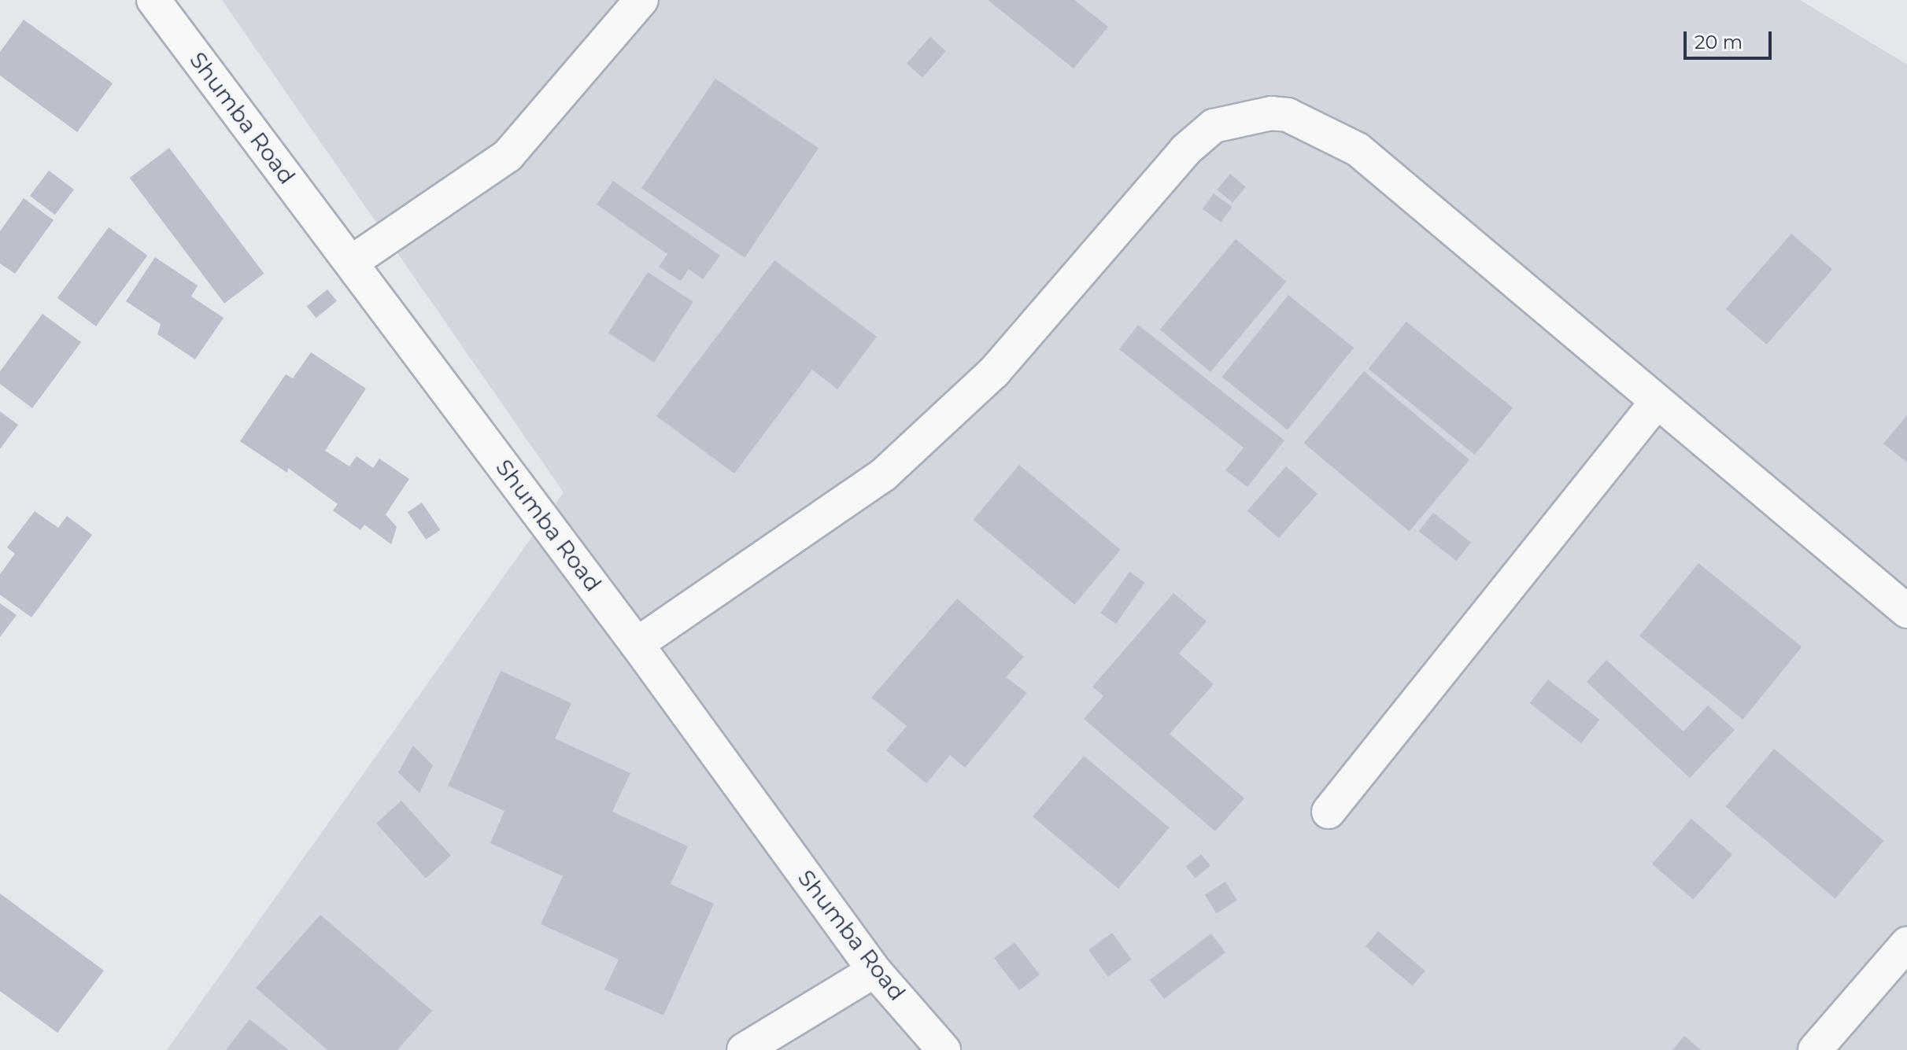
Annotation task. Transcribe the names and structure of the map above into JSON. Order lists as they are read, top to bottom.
{
  "streets": {
    "street": ["Shumba Road"]
  },
  "scale_bar": "20 m"
}
